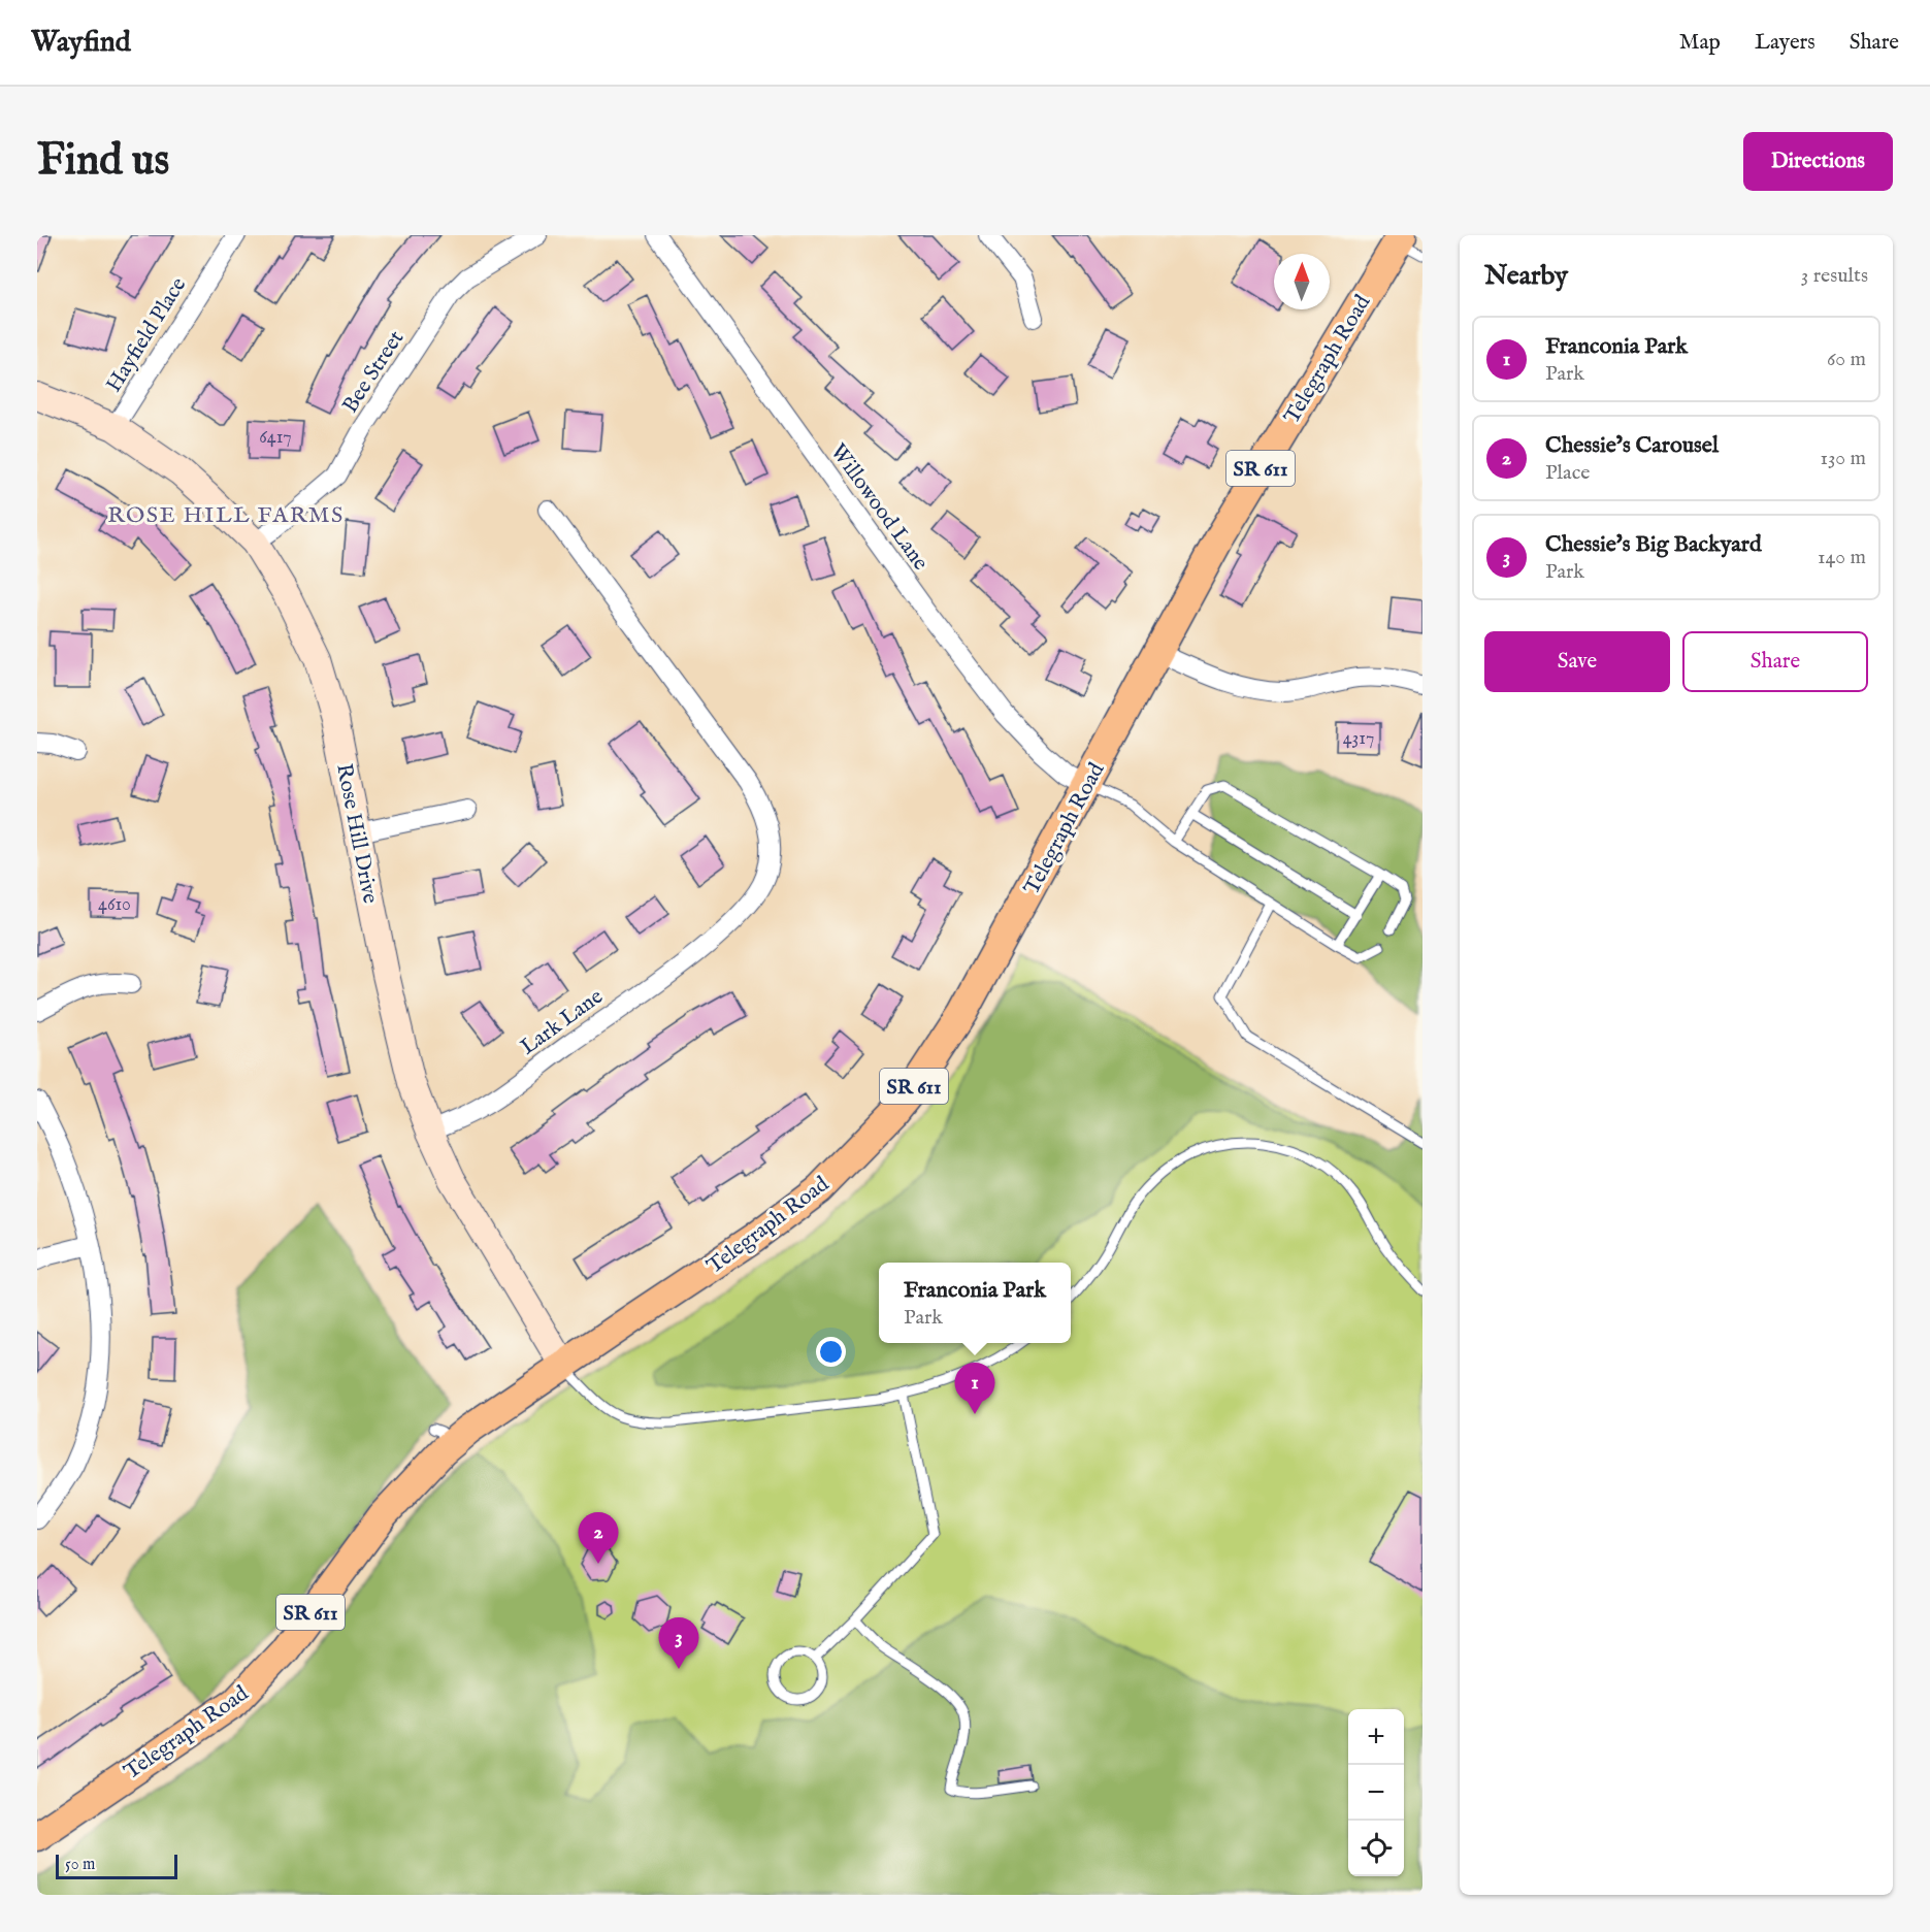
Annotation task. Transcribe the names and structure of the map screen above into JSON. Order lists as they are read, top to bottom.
{
  "streets": {
    "main road": ["Telegraph Road", "SR 611"],
    "street": [
      "Hayfield Place",
      "Bee Street",
      "Willowood Lane",
      "Rose Hill Drive",
      "Lark Lane"
    ]
  },
  "crossings": [
    ["Hayfield Place", "Rose Hill Drive"],
    ["Telegraph Road", "Willowood Lane"],
    ["Telegraph Road", "Rose Hill Drive"],
    ["Bee Street", "Rose Hill Drive"],
    ["Rose Hill Drive", "Lark Lane"]
  ],
  "districts": ["ROSE HILL FARMS"],
  "house_numbers": ["6417", "4317", "4610"],
  "scale_bar": "50 m",
  "north": "top",
  "page": {
    "header": "Wayfind",
    "nav": ["Map", "Layers", "Share"],
    "buttons": [
      "Directions",
      ["Save", "Share"]
    ],
    "title": "Find us",
    "heading": ["Nearby", "3 results"],
    "list": [
      {
        "mark": "1",
        "name": "Franconia Park",
        "note": "Park",
        "value": "60 m"
      },
      {
        "mark": "2",
        "name": "Chessie’s Carousel",
        "note": "Place",
        "value": "130 m"
      },
      {
        "mark": "3",
        "name": "Chessie's Big Backyard",
        "note": "Park",
        "value": "140 m"
      }
    ],
    "popup": ["Franconia Park", "Park"],
    "pins": ["1", "2", "3"],
    "map_buttons": ["+", "−"],
    "scale": "50 m"
  }
}
